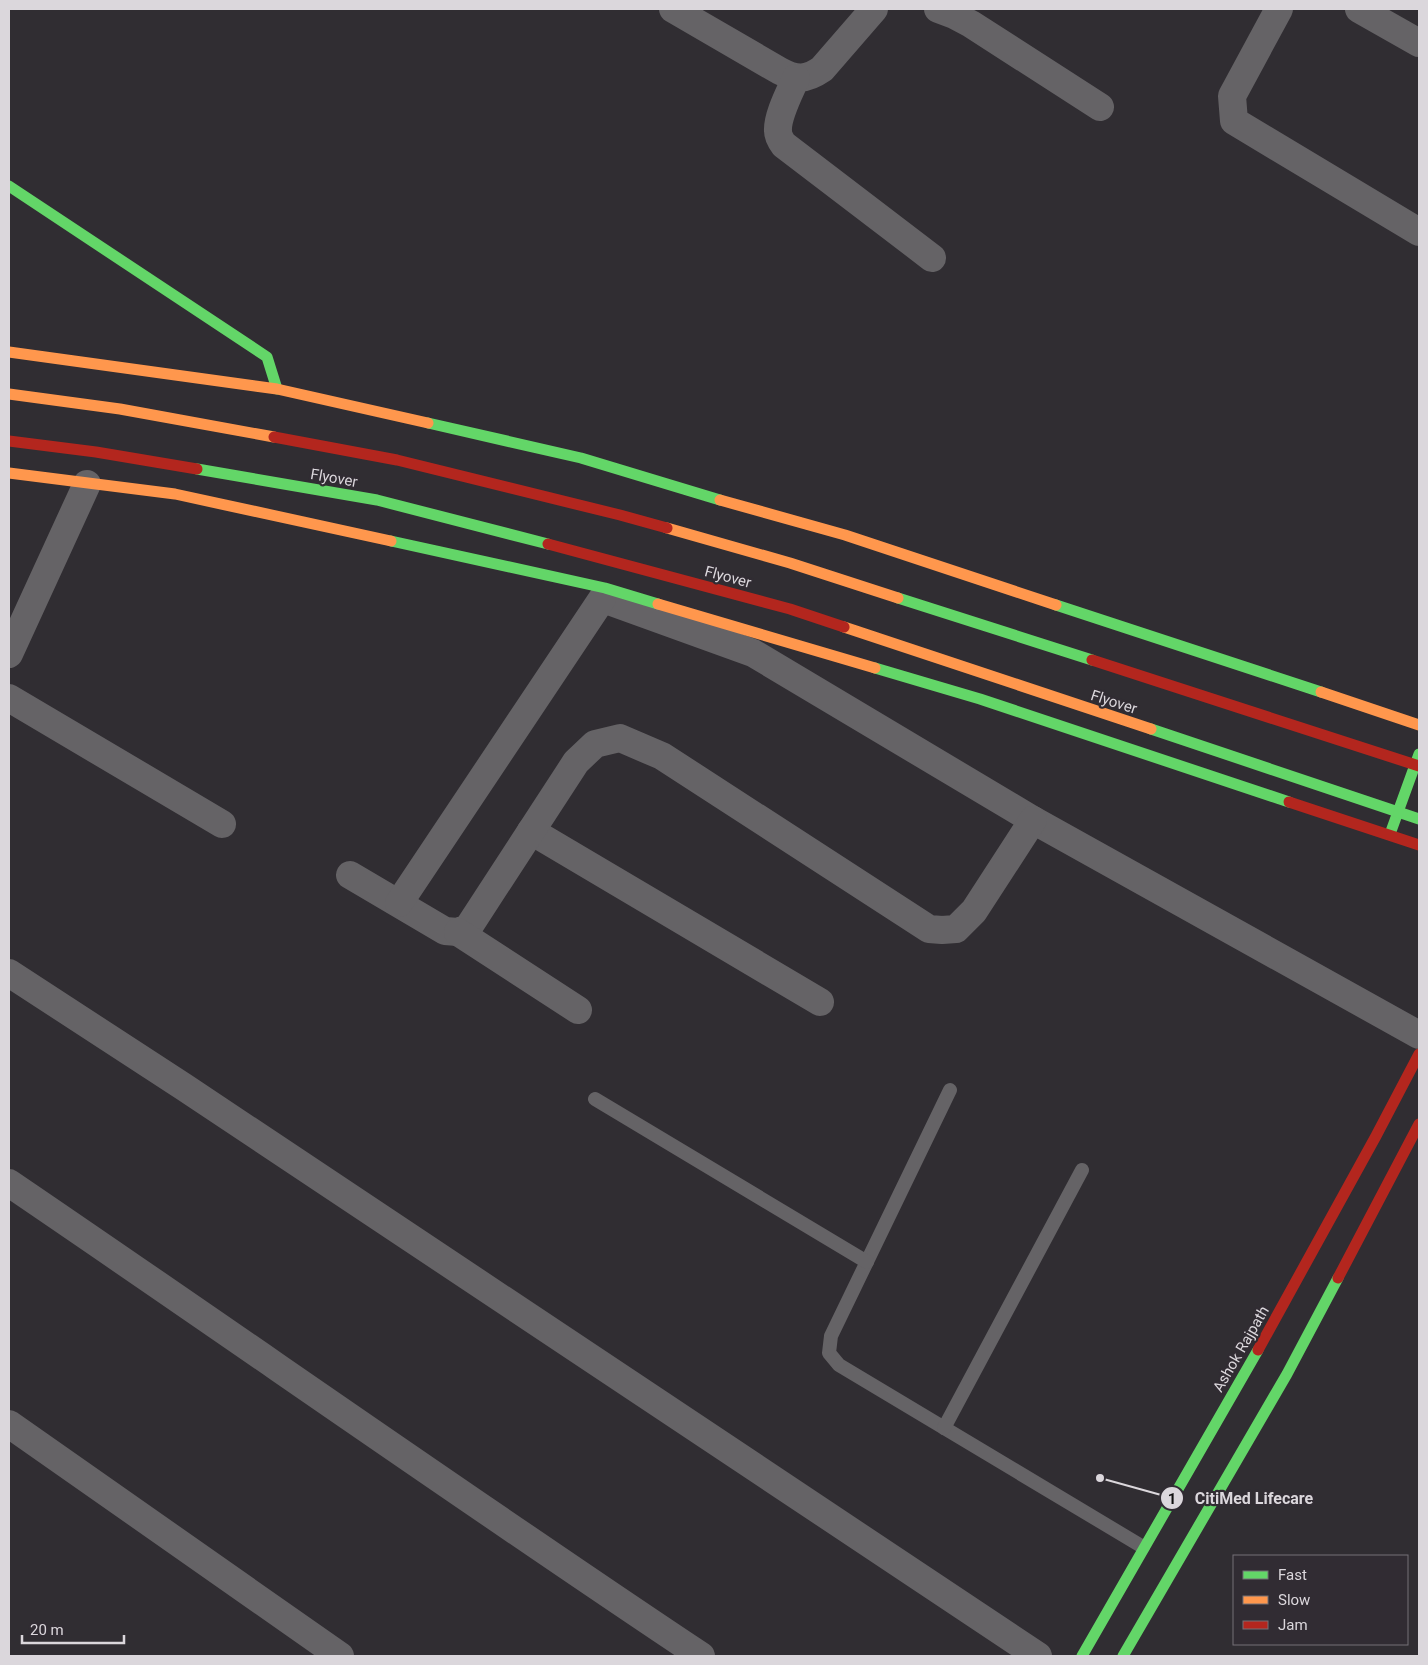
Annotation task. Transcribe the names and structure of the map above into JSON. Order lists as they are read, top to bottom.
{
  "streets": {
    "main road": ["Flyover", "Ashok Rajpath"]
  },
  "places": ["CitiMed Lifecare"],
  "legend": ["Fast", "Slow", "Jam"],
  "scale_bar": "20 m"
}
